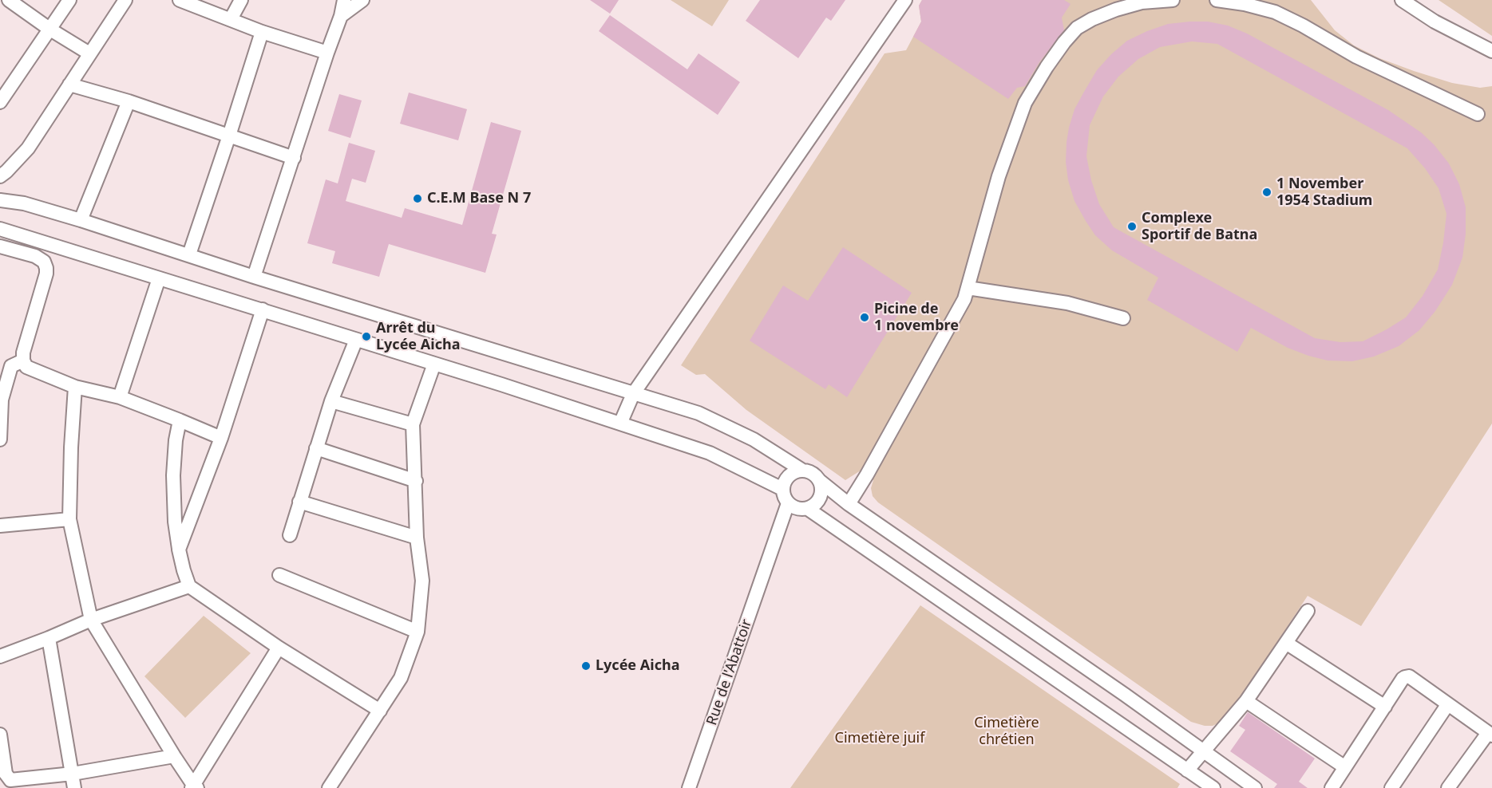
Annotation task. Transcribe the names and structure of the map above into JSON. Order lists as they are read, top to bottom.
{
  "streets": {
    "street": ["Rue de l'Abattoir"]
  },
  "parks": ["Cimetière chrétien", "Cimetière juif"],
  "places": [
    "1 November 1954 Stadium",
    "C.E.M Base N 7",
    "Complexe Sportif de Batna",
    "Picine de 1 novembre",
    "Arrêt du Lycée Aicha",
    "Lycée Aicha"
  ]
}
